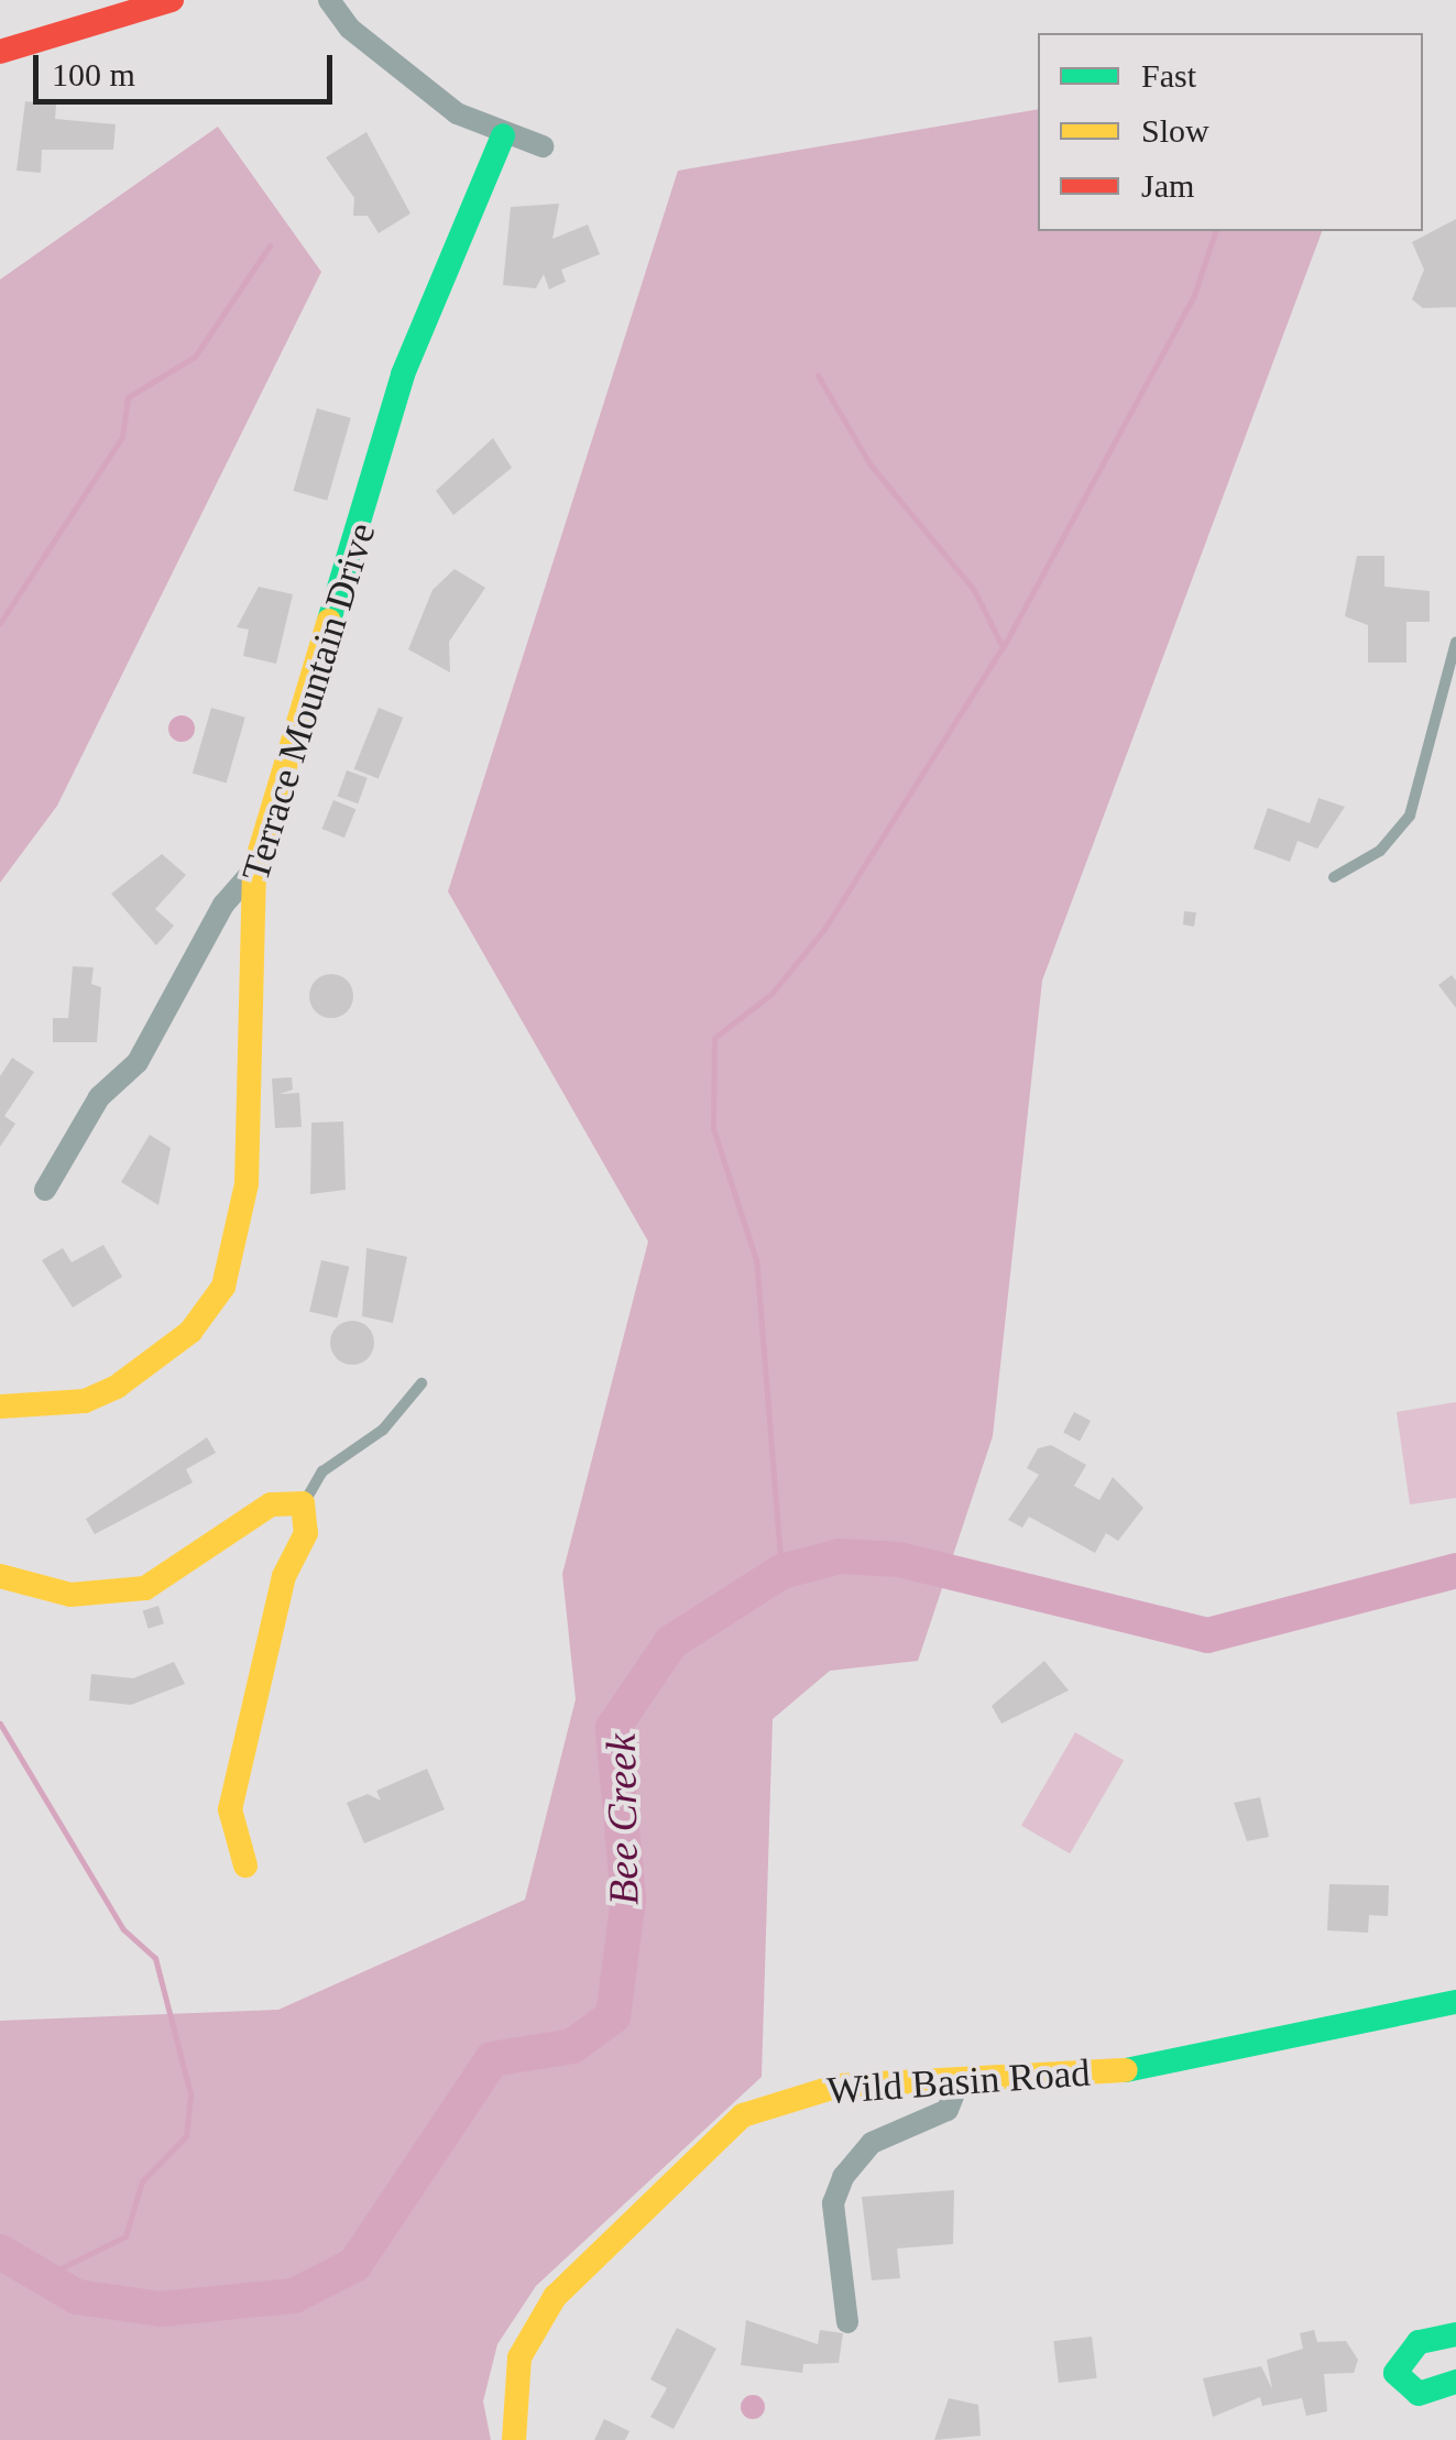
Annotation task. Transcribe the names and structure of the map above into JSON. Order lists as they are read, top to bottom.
{
  "streets": {
    "street": ["Terrace Mountain Drive", "Wild Basin Road"]
  },
  "water": ["Bee Creek"],
  "legend": ["Fast", "Slow", "Jam"],
  "scale_bar": "100 m"
}
